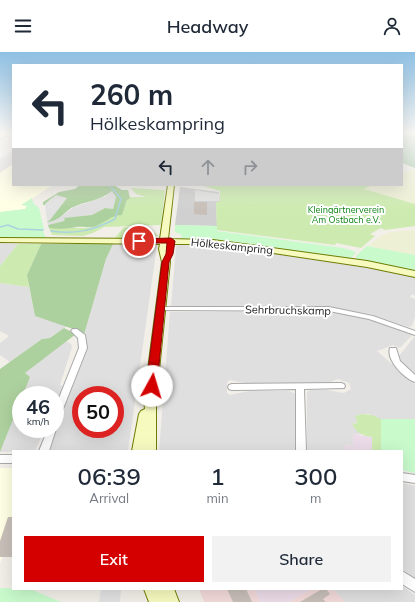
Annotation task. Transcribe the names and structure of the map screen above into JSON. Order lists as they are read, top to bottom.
{
  "streets": {
    "main road": ["Hölkeskampring"],
    "street": ["Sehrbruchskamp"]
  },
  "parks": ["Kleingärtnerverein Am Ostbach e.V."],
  "page": {
    "header": "Headway",
    "turn": ["260 m", "Hölkeskampring"],
    "speed": "46 km/h",
    "limit": "50",
    "eta": [
      "06:39",
      "Arrival",
      "1",
      "min",
      "300",
      "m"
    ],
    "buttons": ["Exit", "Share"]
  }
}
